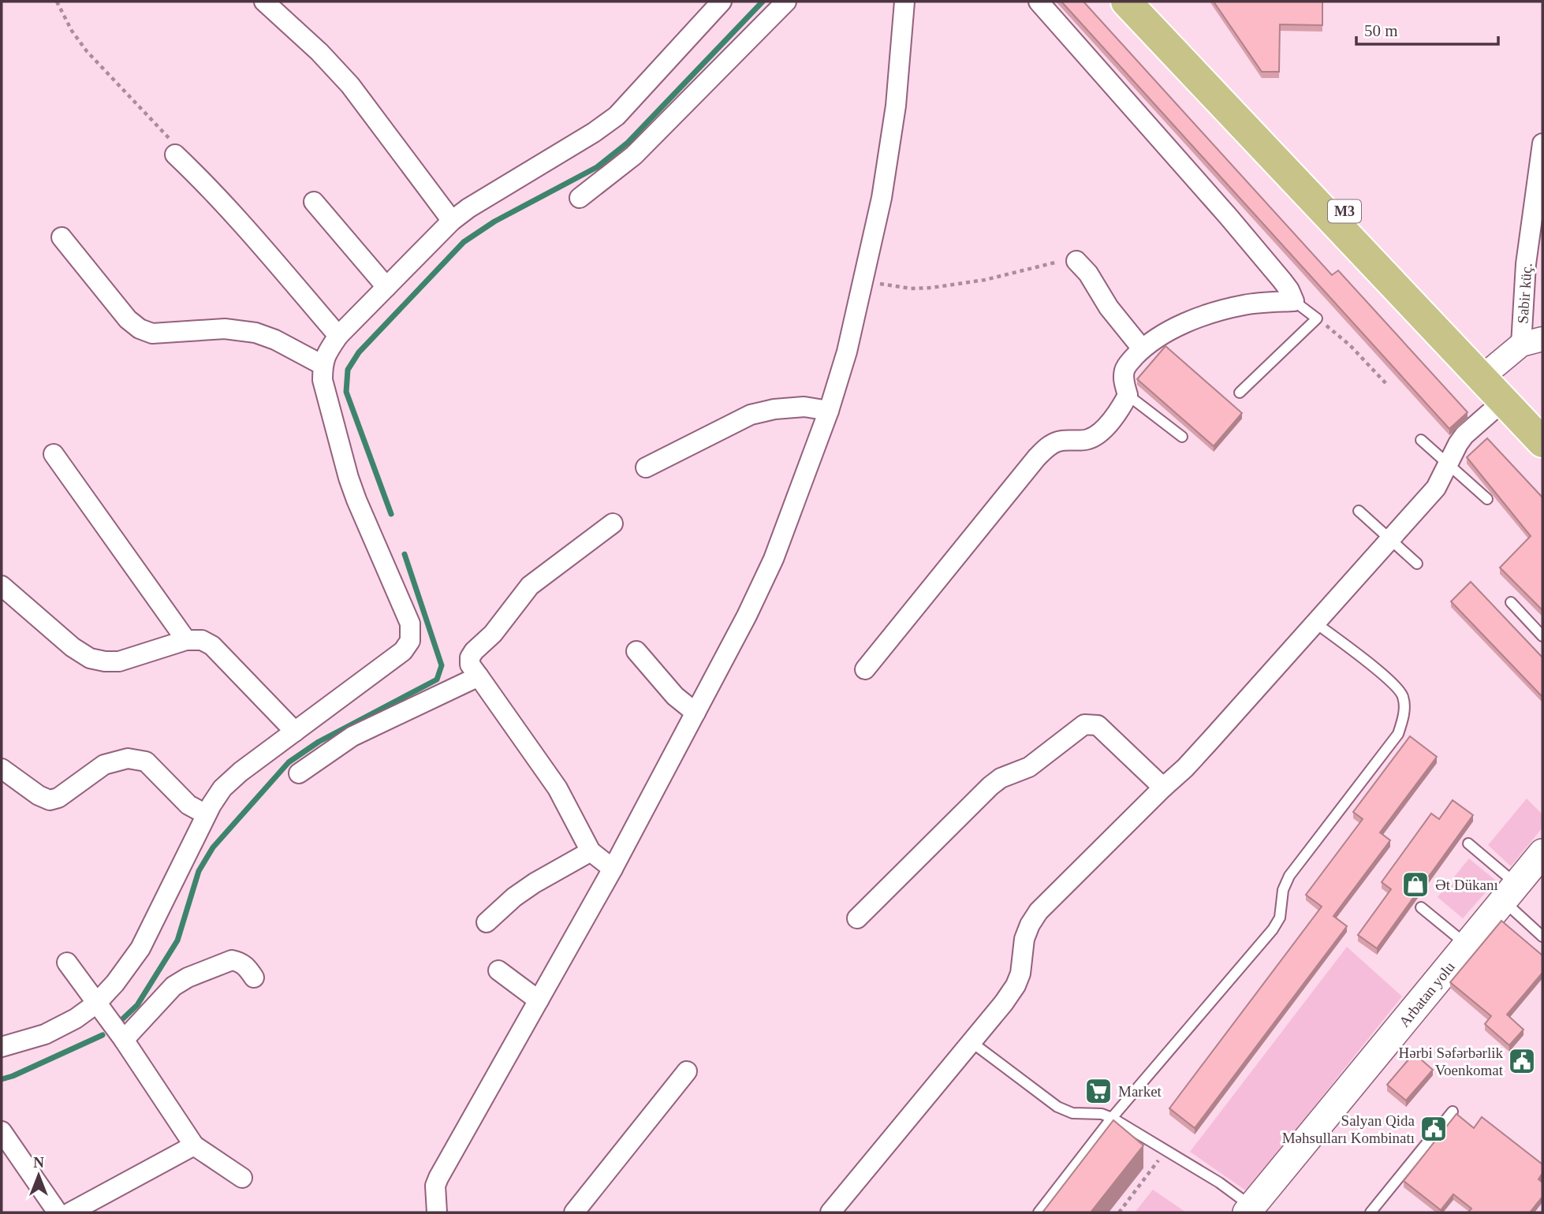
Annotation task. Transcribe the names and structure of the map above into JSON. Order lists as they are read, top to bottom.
{
  "streets": {
    "main road": ["M3", "Arbatan yolu"],
    "street": ["Sabir küç."]
  },
  "places": {
    "shop": ["Ət Dükanı"],
    "public building": ["Hərbi Səfərbərlik Voenkomat", "Salyan Qida Məhsulları Kombinatı"],
    "supermarket": ["Market"]
  },
  "scale_bar": "50 m",
  "north": "top"
}
